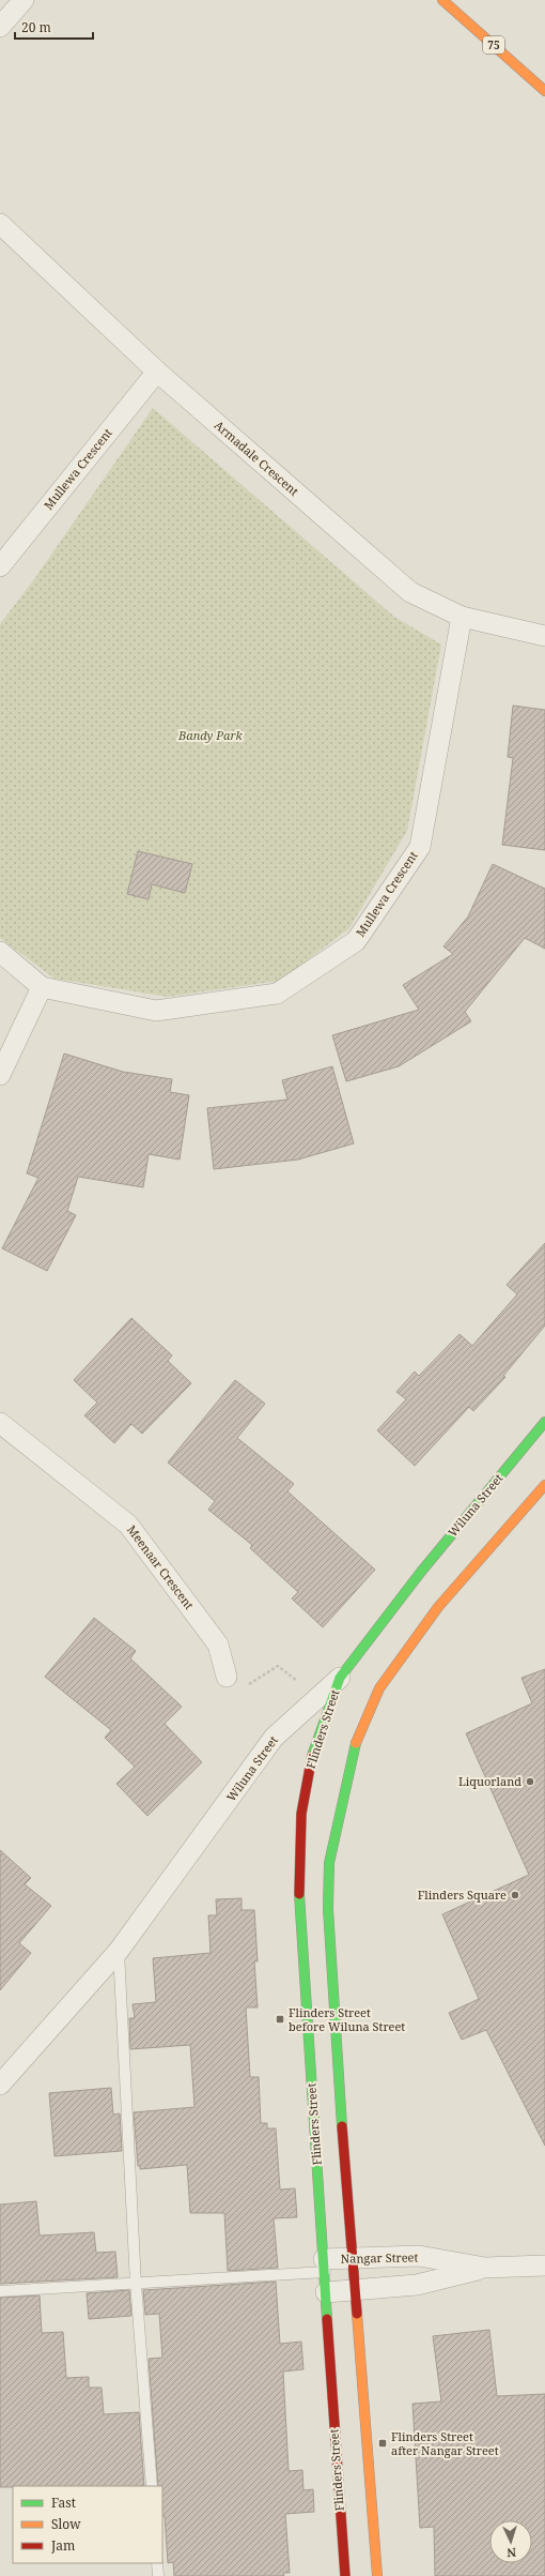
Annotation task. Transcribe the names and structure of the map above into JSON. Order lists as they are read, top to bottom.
{
  "streets": {
    "main road": ["75", "Wiluna Street", "Flinders Street"],
    "street": [
      "Armadale Crescent",
      "Mullewa Crescent",
      "Meenaar Crescent",
      "Nangar Street"
    ]
  },
  "crossings": [
    ["Armadale Crescent", "Mullewa Crescent"],
    ["Wiluna Street", "Flinders Street"],
    ["Flinders Street", "Nangar Street"]
  ],
  "parks": ["Bandy Park"],
  "places": {
    "other": ["Liquorland", "Flinders Square"],
    "transit": ["Flinders Street before Wiluna Street", "Flinders Street after Nangar Street"]
  },
  "legend": ["Fast", "Slow", "Jam"],
  "scale_bar": "20 m",
  "north": "bottom"
}
